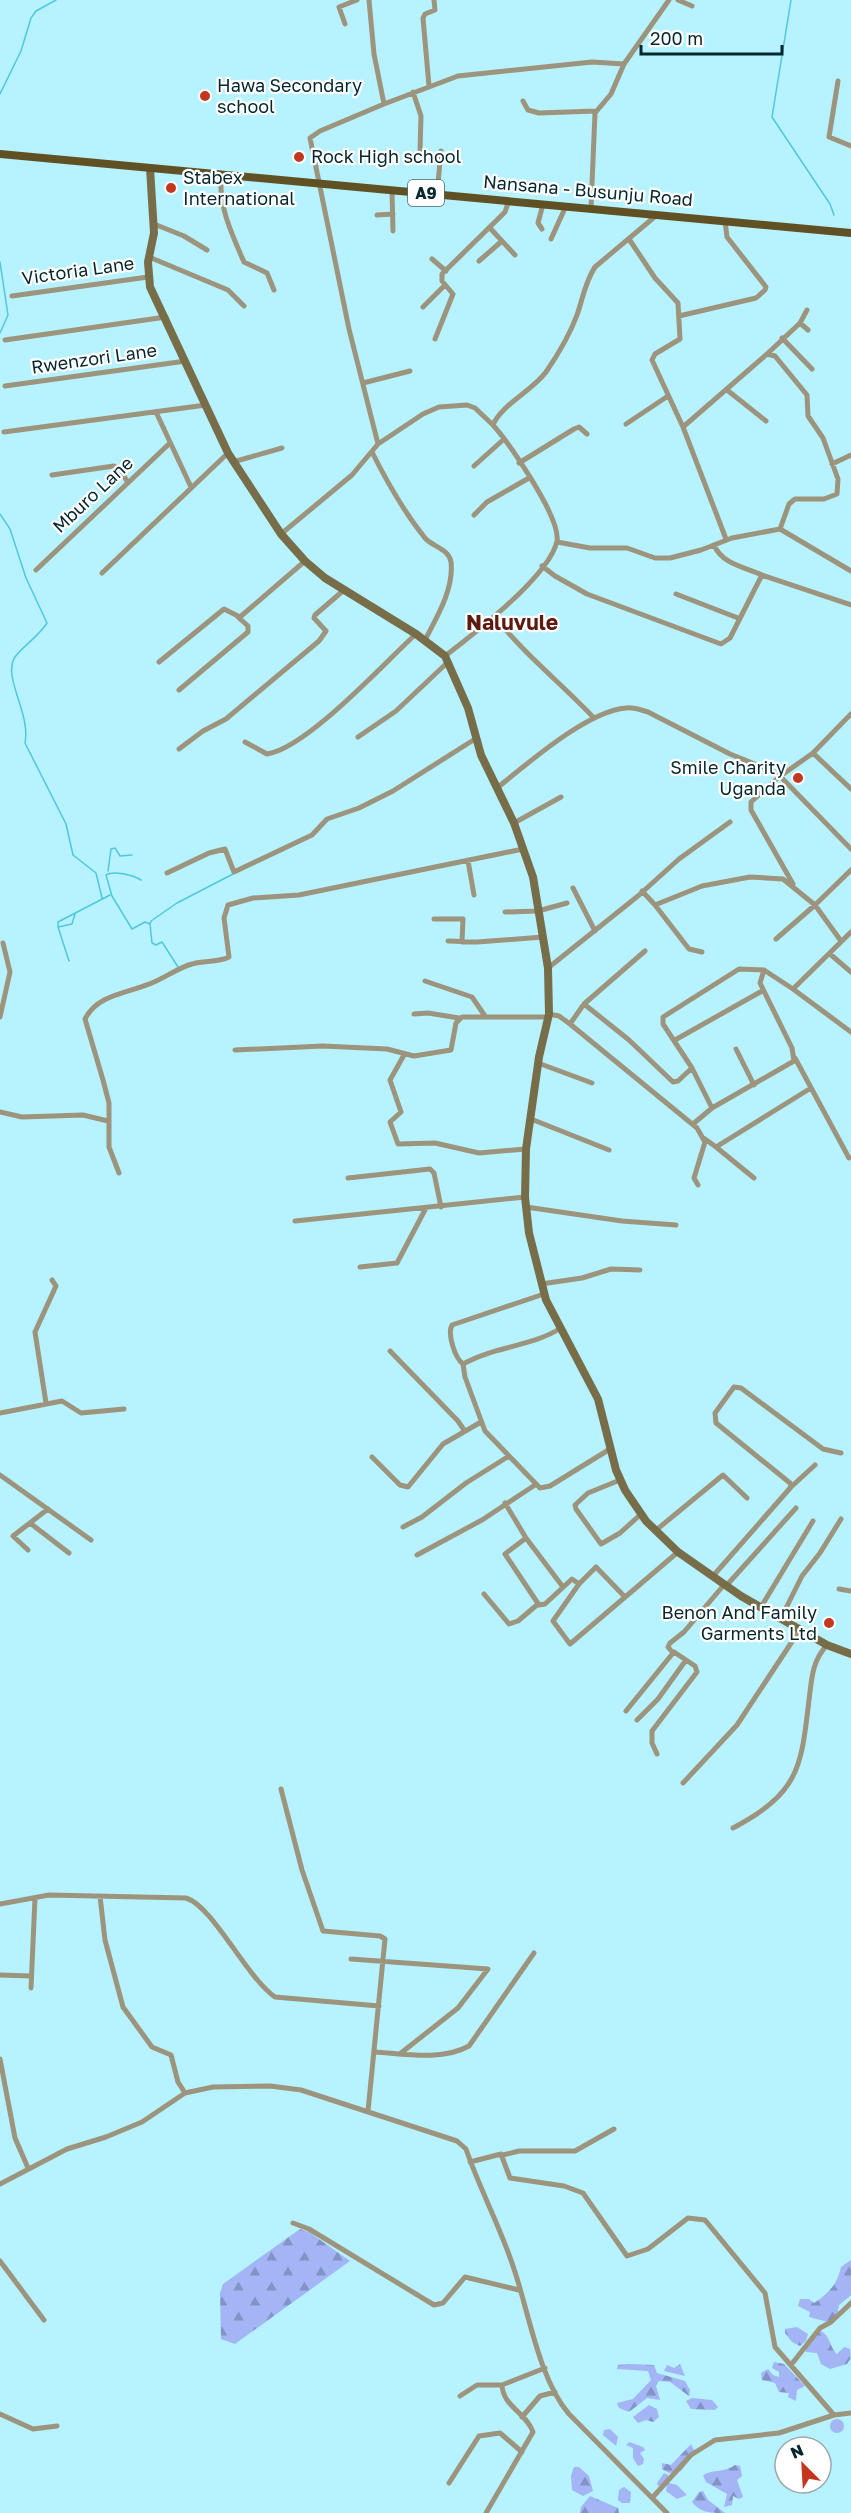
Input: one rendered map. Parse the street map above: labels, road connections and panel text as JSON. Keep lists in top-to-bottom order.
{
  "streets": {
    "main road": ["Nansana - Busunju Road", "A9"],
    "street": ["Victoria Lane", "Rwenzori Lane", "Mburo Lane"]
  },
  "districts": ["Naluvule"],
  "places": [
    "Hawa Secondary school",
    "Rock High school",
    "Stabex International",
    "Smile Charity Uganda",
    "Benon And Family Garments Ltd"
  ],
  "scale_bar": "200 m",
  "north": "top left"
}
